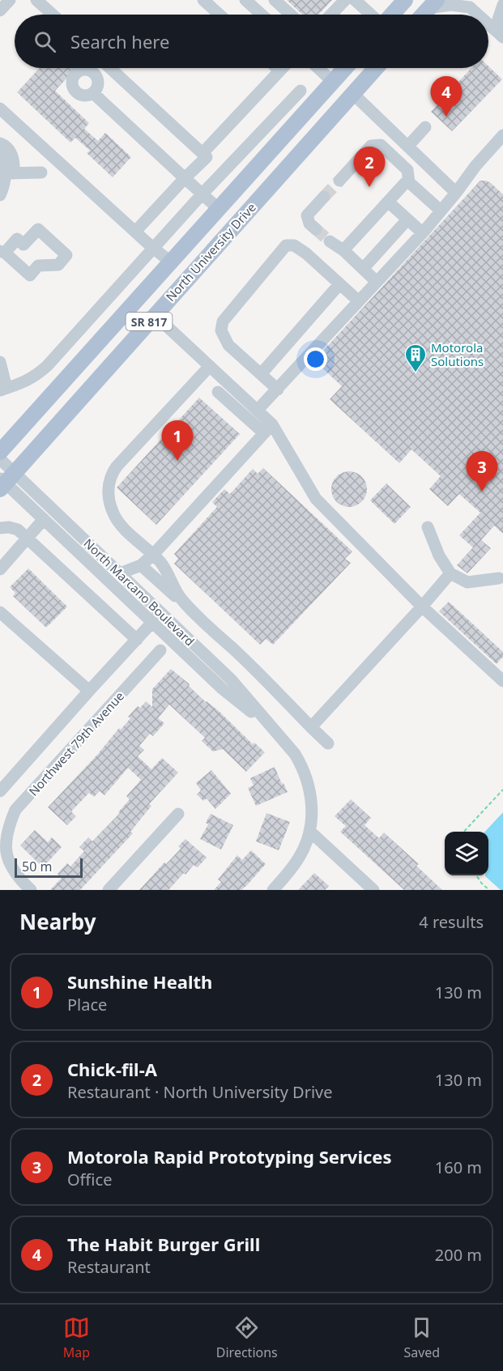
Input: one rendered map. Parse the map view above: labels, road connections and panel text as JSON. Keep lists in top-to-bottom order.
{
  "streets": {
    "main road": ["North University Drive", "SR 817"],
    "street": ["North Marcano Boulevard", "Northwest 79th Avenue"]
  },
  "crossings": [
    ["North University Drive", "North Marcano Boulevard"]
  ],
  "places": {
    "building": ["Motorola Solutions"]
  },
  "scale_bar": "50 m",
  "page": {
    "search": "Search here",
    "pins": [
      "4",
      "2",
      "1",
      "3"
    ],
    "scale": "50 m",
    "heading": ["Nearby", "4 results"],
    "list": [
      {
        "mark": "1",
        "name": "Sunshine Health",
        "note": "Place",
        "value": "130 m"
      },
      {
        "mark": "2",
        "name": "Chick-fil-A",
        "note": "Restaurant · North University Drive",
        "value": "130 m"
      },
      {
        "mark": "3",
        "name": "Motorola Rapid Prototyping Services",
        "note": "Office",
        "value": "160 m"
      },
      {
        "mark": "4",
        "name": "The Habit Burger Grill",
        "note": "Restaurant",
        "value": "200 m"
      }
    ],
    "nav": ["Map", "Directions", "Saved"]
  }
}
